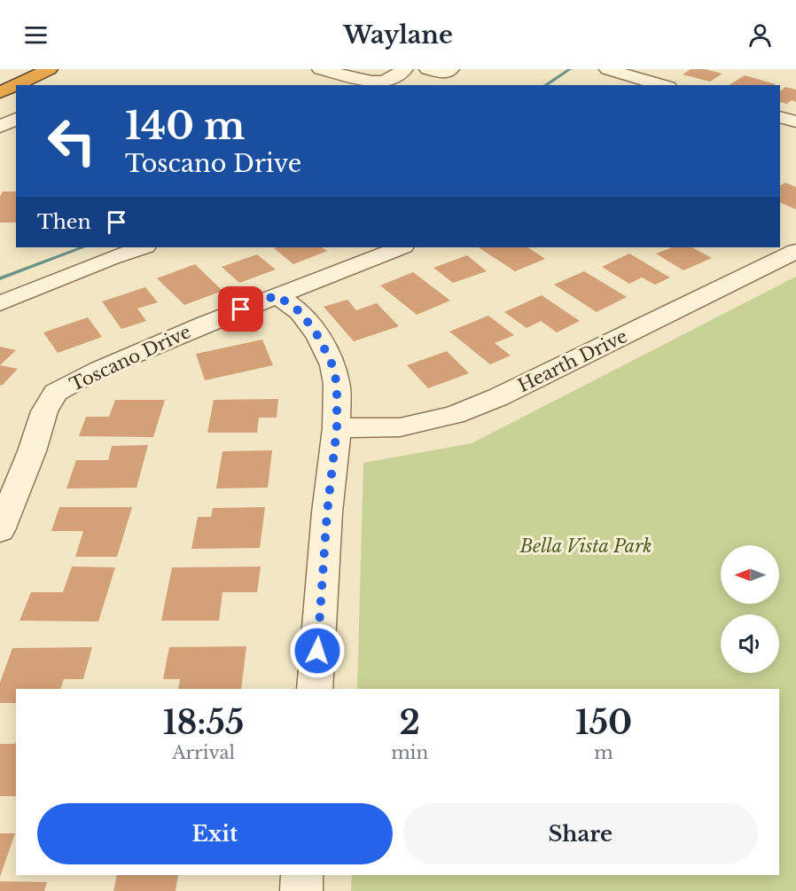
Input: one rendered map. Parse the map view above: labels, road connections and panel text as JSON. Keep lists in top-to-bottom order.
{
  "streets": {
    "street": ["Toscano Drive", "Hearth Drive"]
  },
  "parks": ["Bella Vista Park"],
  "north": "left",
  "page": {
    "header": "Waylane",
    "turn": ["140 m", "Toscano Drive"],
    "then": "Then",
    "eta": [
      "18:55",
      "Arrival",
      "2",
      "min",
      "150",
      "m"
    ],
    "buttons": ["Exit", "Share"]
  }
}
